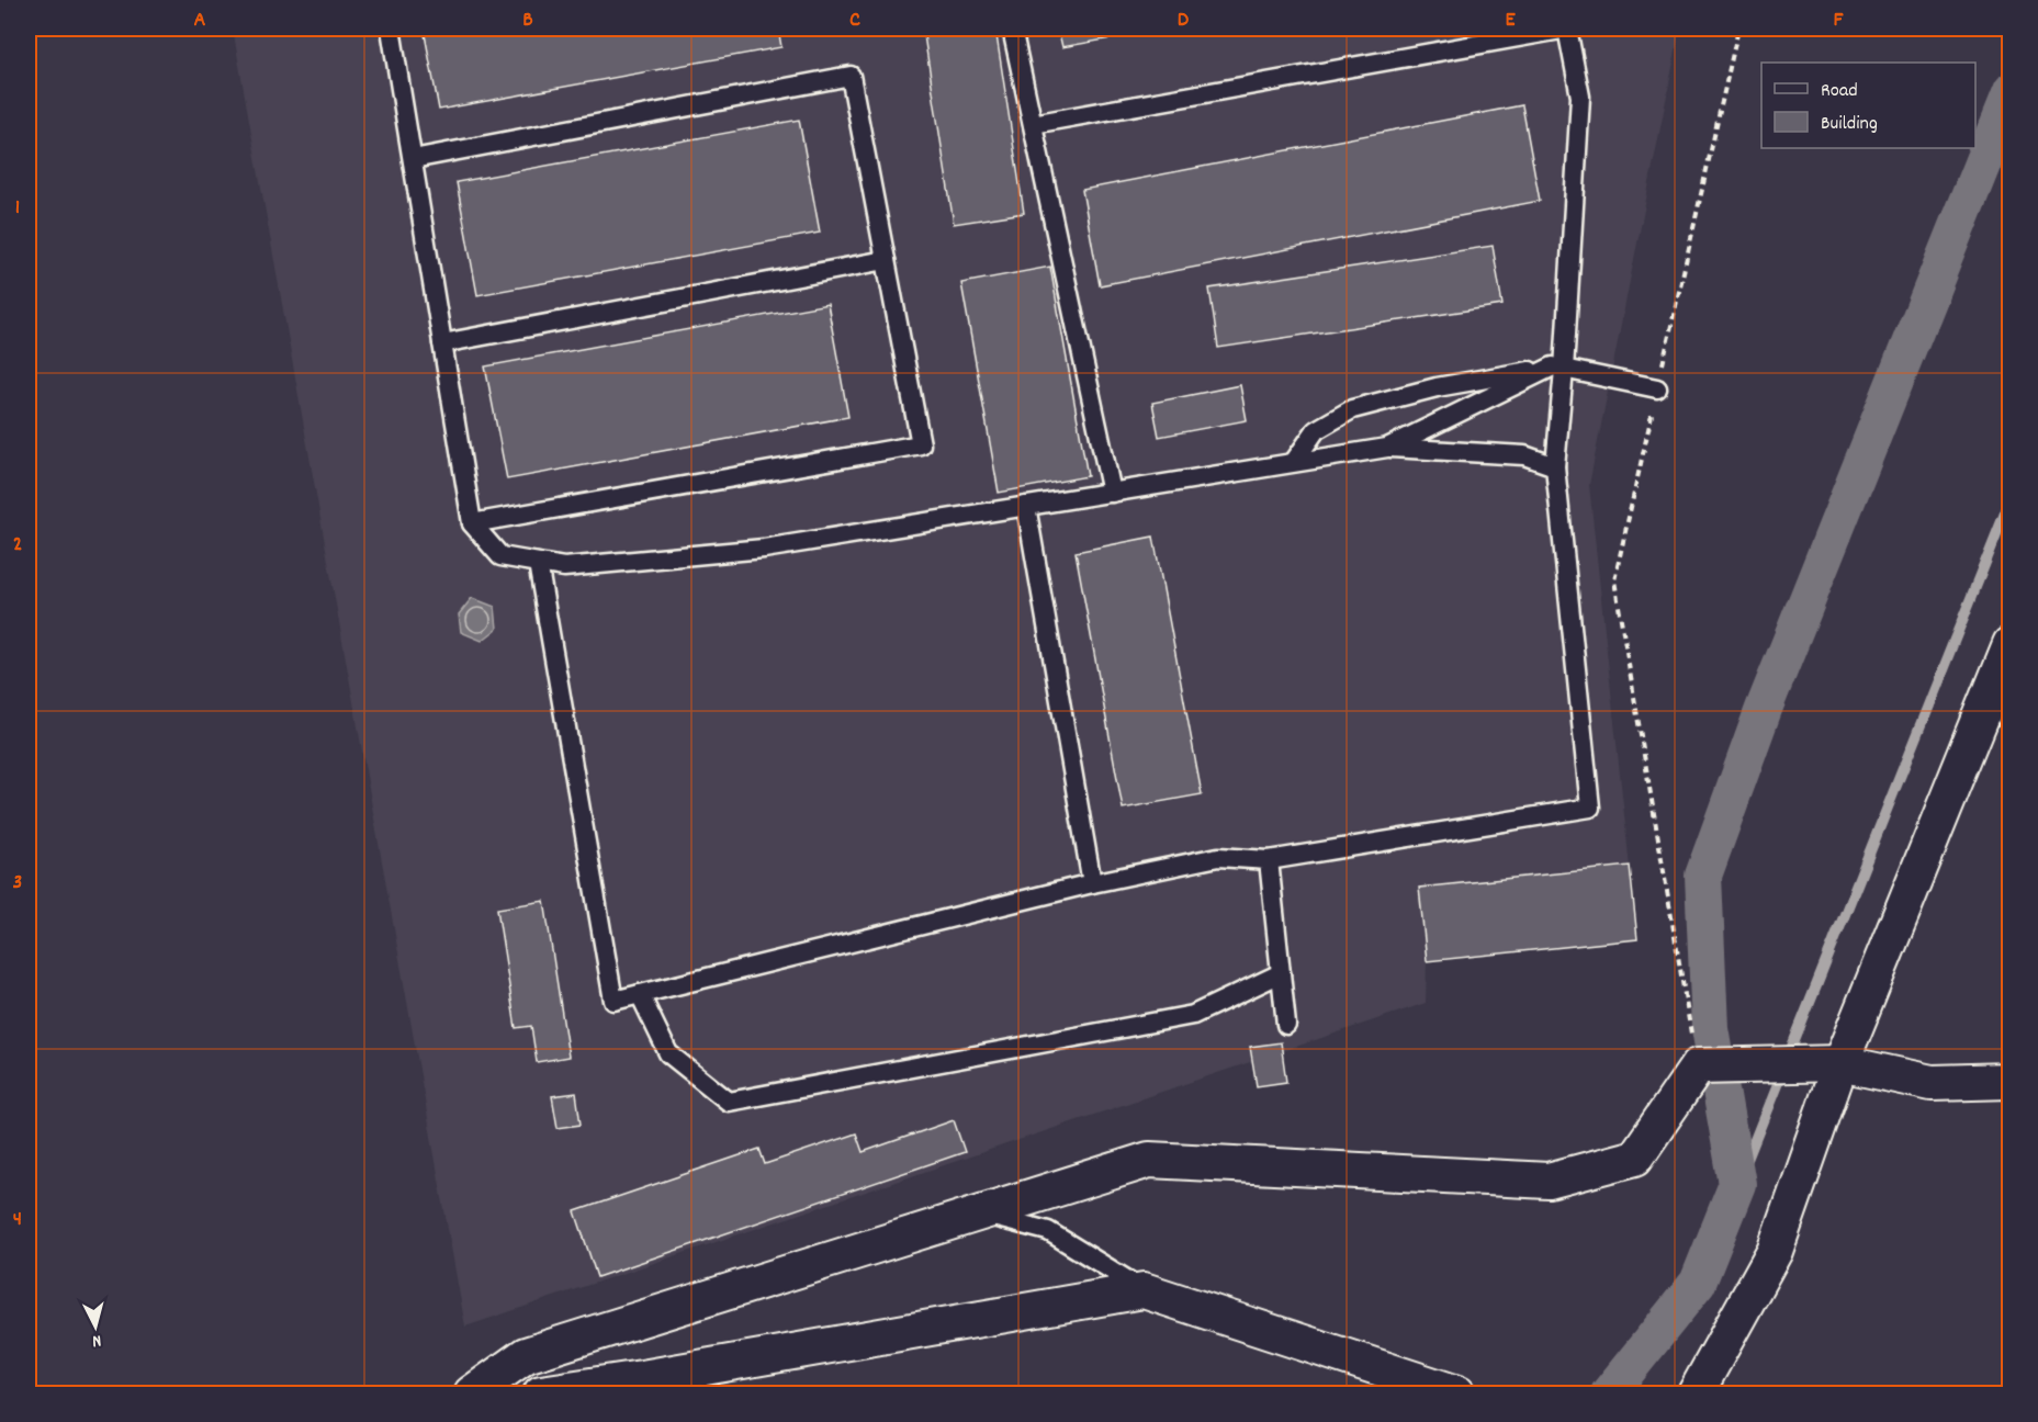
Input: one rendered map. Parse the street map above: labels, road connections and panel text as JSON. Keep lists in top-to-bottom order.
{
  "legend": ["Road", "Building"],
  "north": "bottom",
  "grid": {
    "columns": [
      "A",
      "B",
      "C",
      "D",
      "E",
      "F"
    ],
    "rows": [
      "1",
      "2",
      "3",
      "4"
    ]
  }
}
